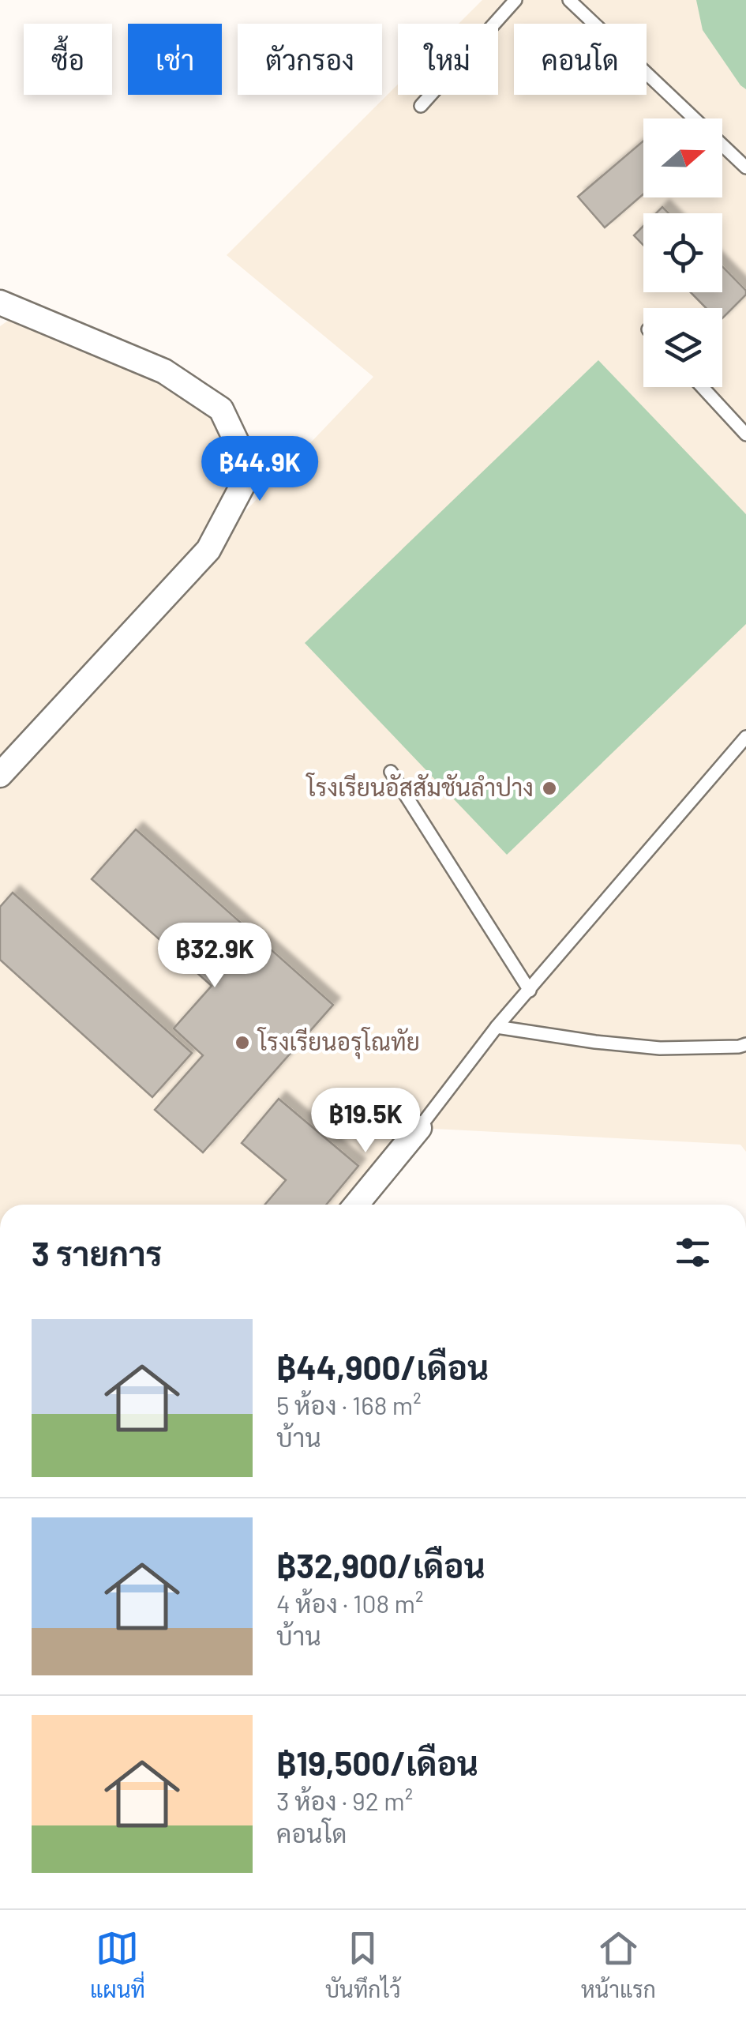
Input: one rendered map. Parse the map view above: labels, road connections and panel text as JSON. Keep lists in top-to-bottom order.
{
  "places": ["โรงเรียนอัสสัมชันลำปาง", "โรงเรียนอรุโณทัย"],
  "north": "right",
  "page": {
    "chip": [
      "ซื้อ",
      "เช่า",
      "ตัวกรอง",
      "ใหม่",
      "คอนโด"
    ],
    "price": ["฿44.9K", "฿32.9K", "฿19.5K"],
    "heading": "3 รายการ",
    "list": [
      {
        "name": "฿44,900/เดือน",
        "note": "5 ห้อง · 168 m² · บ้าน"
      },
      {
        "name": "฿32,900/เดือน",
        "note": "4 ห้อง · 108 m² · บ้าน"
      },
      {
        "name": "฿19,500/เดือน",
        "note": "3 ห้อง · 92 m² · คอนโด"
      }
    ],
    "tabs": ["แผนที่", "บันทึกไว้", "หน้าแรก"]
  }
}
